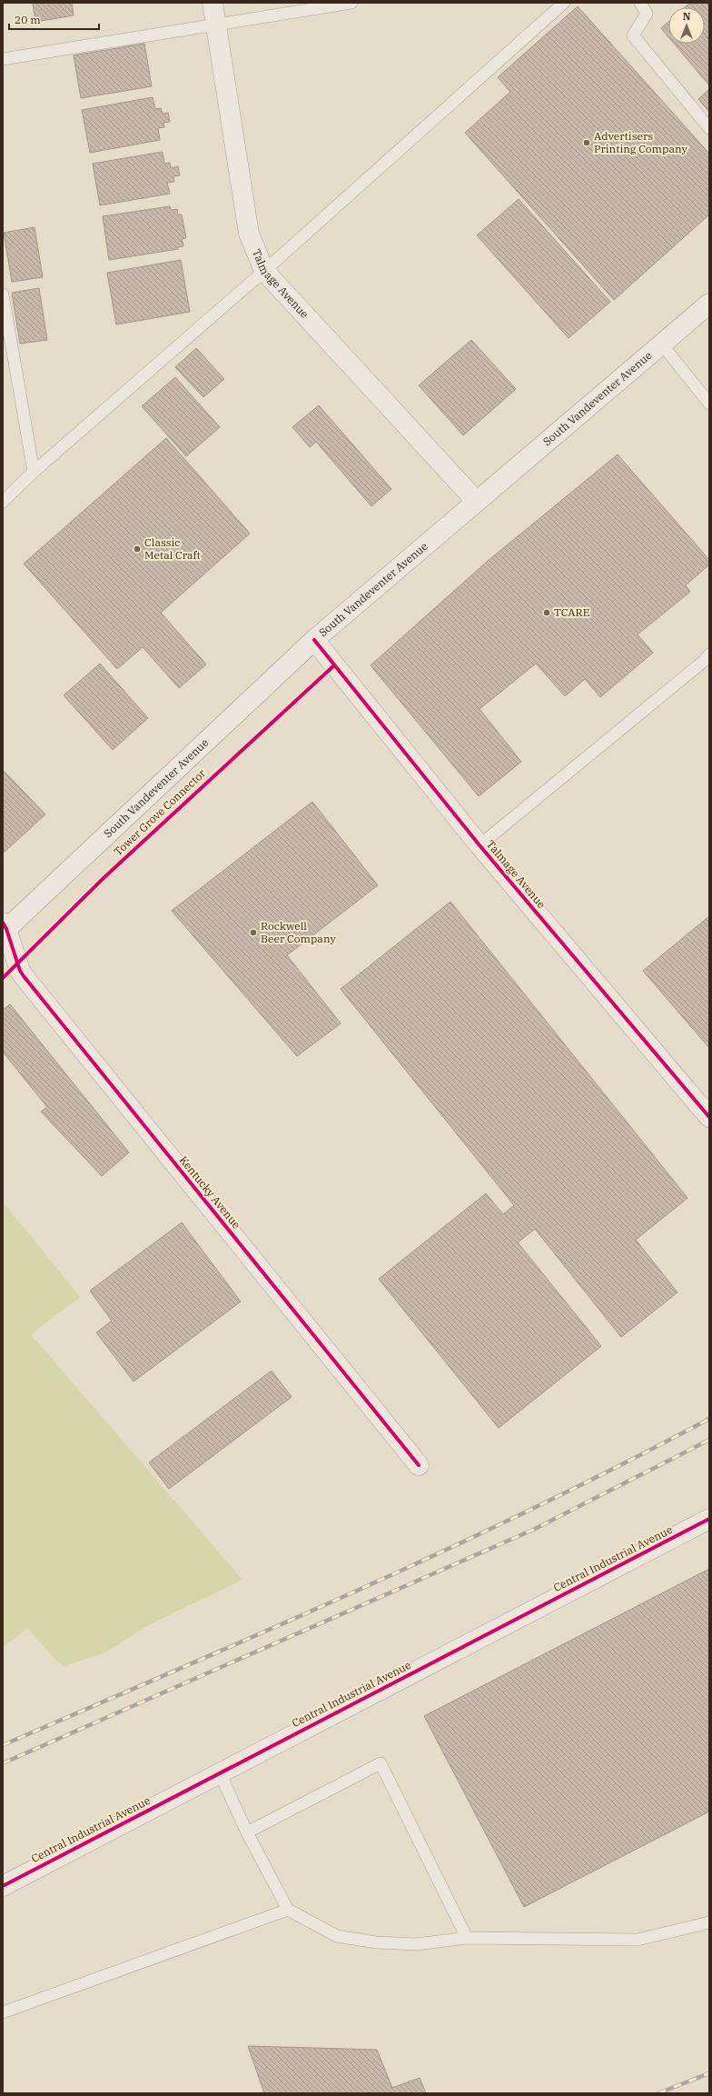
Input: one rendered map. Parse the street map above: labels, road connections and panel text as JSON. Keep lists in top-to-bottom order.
{
  "streets": {
    "street": [
      "Talmage Avenue",
      "South Vandeventer Avenue",
      "Kentucky Avenue",
      "Central Industrial Avenue"
    ],
    "cycle path": ["Tower Grove Connector"]
  },
  "crossings": [
    ["Talmage Avenue", "South Vandeventer Avenue"],
    ["South Vandeventer Avenue", "Kentucky Avenue"]
  ],
  "places": [
    "Advertisers Printing Company",
    "Classic Metal Craft",
    "TCARE",
    "Rockwell Beer Company"
  ],
  "scale_bar": "20 m",
  "north": "top"
}
